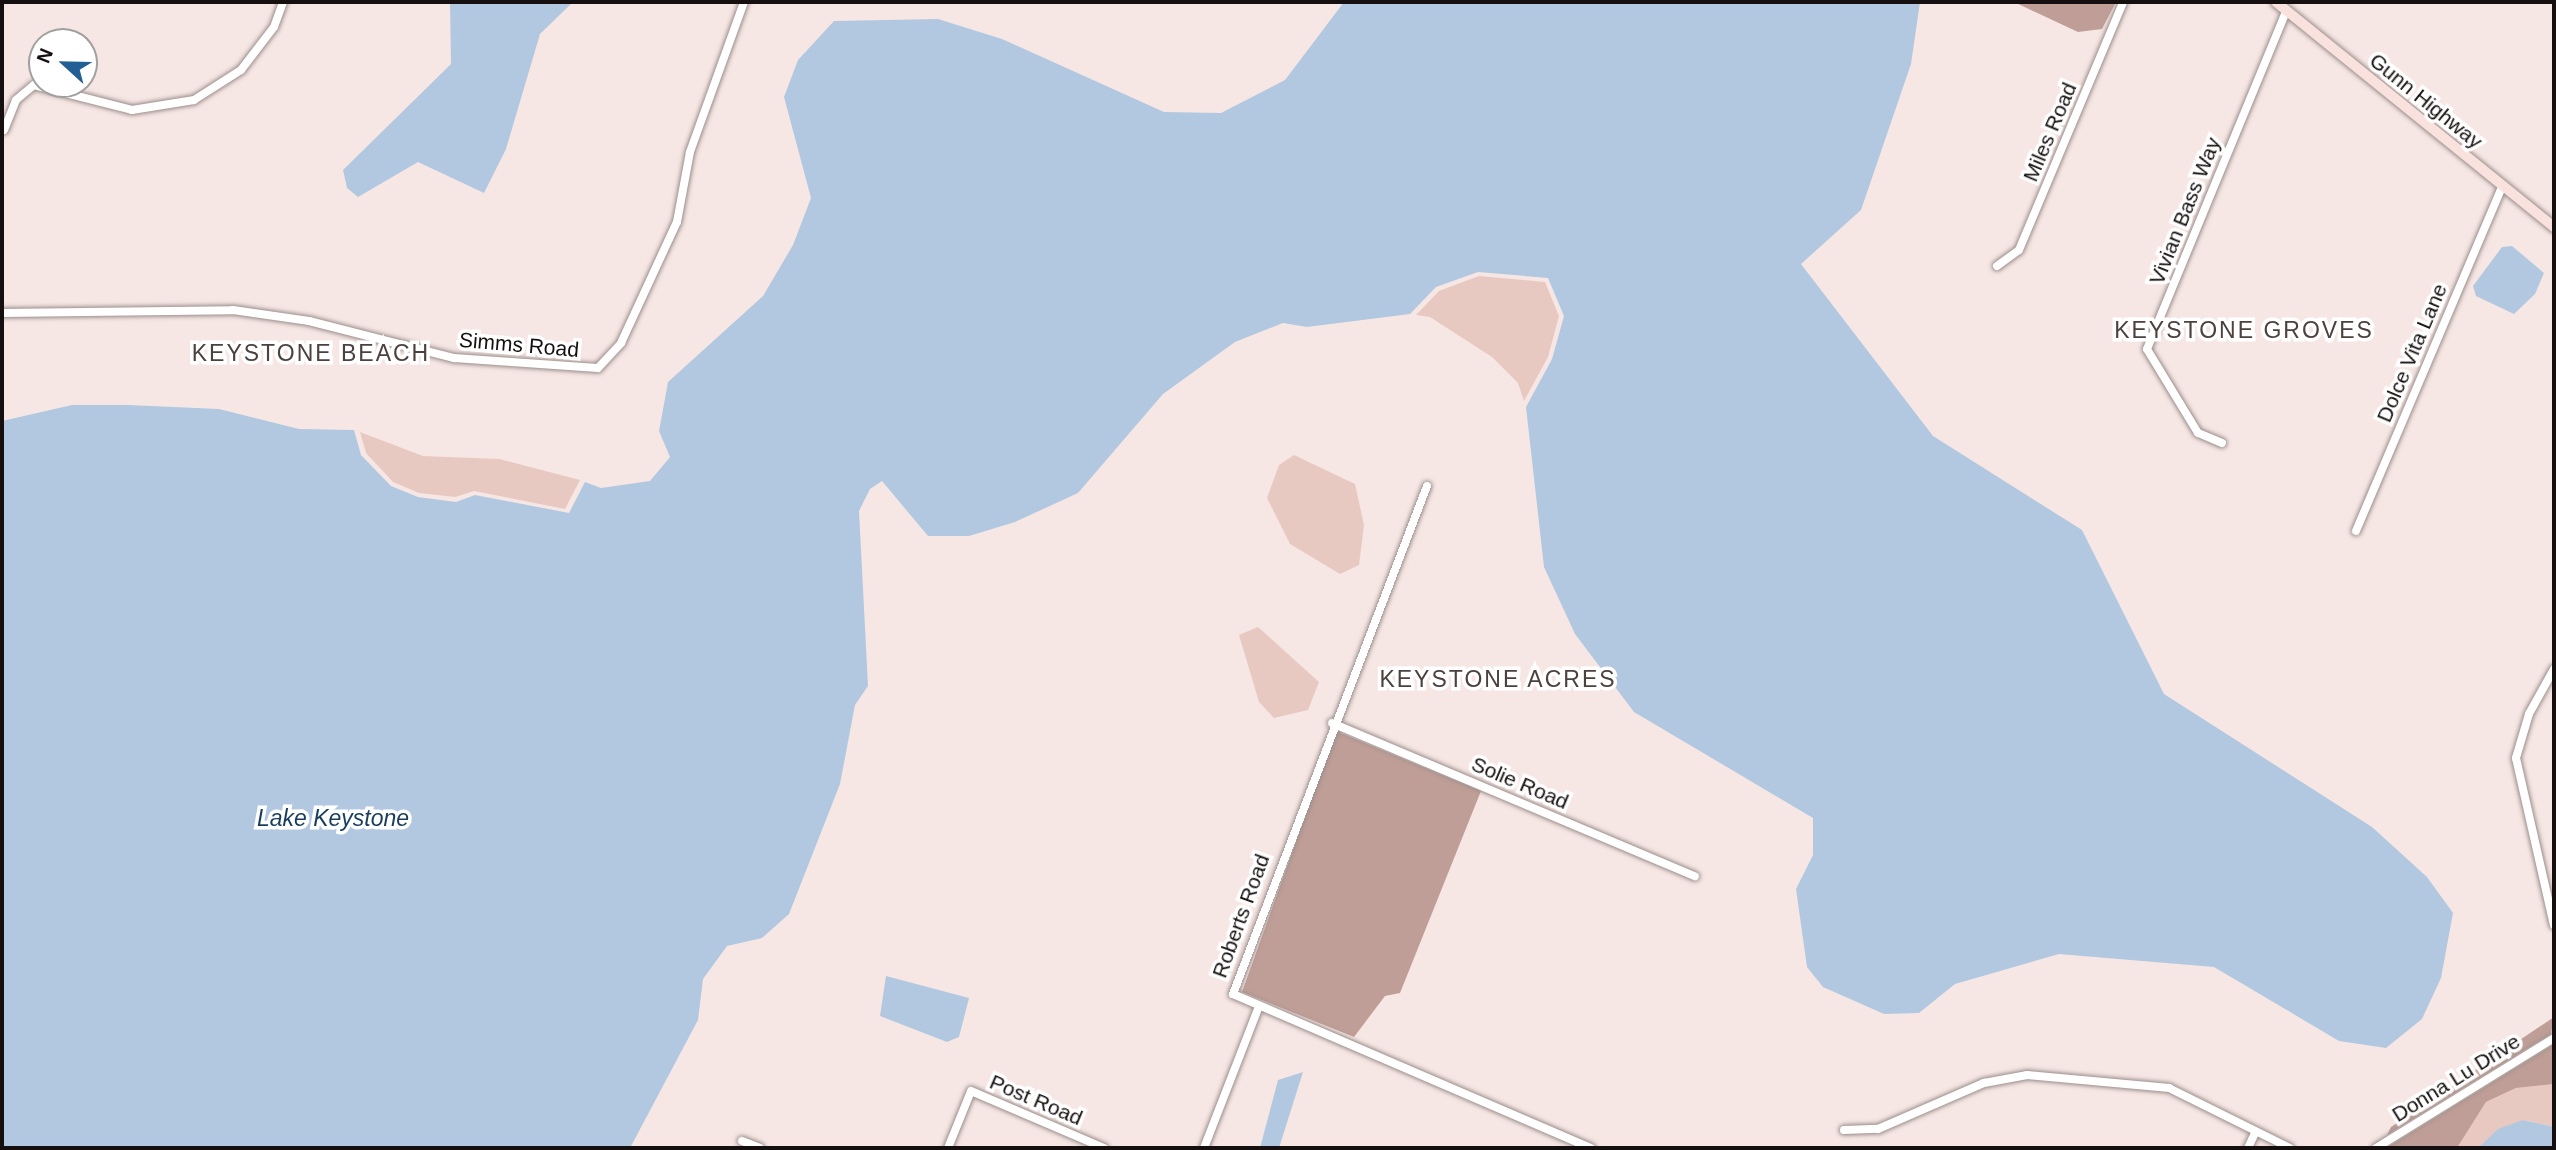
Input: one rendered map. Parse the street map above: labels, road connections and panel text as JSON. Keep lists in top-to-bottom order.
{
  "streets": {
    "main road": ["Gunn Highway"],
    "street": [
      "Miles Road",
      "Vivian Bass Way",
      "Simms Road",
      "Dolce Vita Lane",
      "Solie Road",
      "Roberts Road",
      "Donna Lu Drive",
      "Post Road"
    ]
  },
  "crossings": [
    ["Gunn Highway", "Vivian Bass Way"],
    ["Gunn Highway", "Dolce Vita Lane"],
    ["Solie Road", "Roberts Road"]
  ],
  "districts": ["KEYSTONE GROVES", "KEYSTONE BEACH", "KEYSTONE ACRES"],
  "water": ["Lake Keystone"],
  "north": "left"
}
